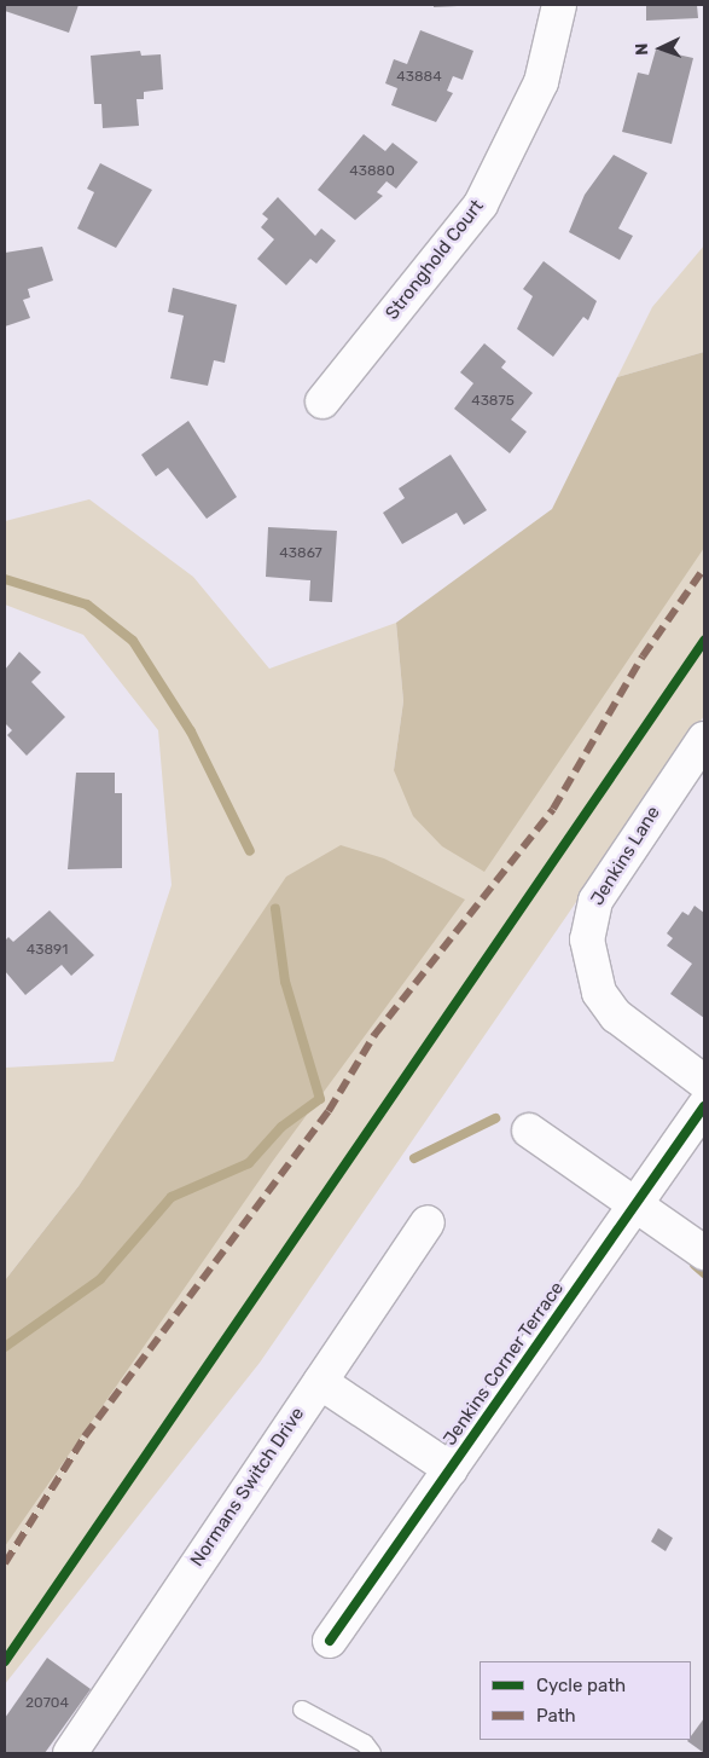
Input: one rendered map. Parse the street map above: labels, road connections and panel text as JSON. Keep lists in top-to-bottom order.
{
  "streets": {
    "street": [
      "Stronghold Court",
      "Jenkins Lane",
      "Jenkins Corner Terrace",
      "Normans Switch Drive"
    ]
  },
  "house_numbers": [
    "43884",
    "43880",
    "43875",
    "43867",
    "43891",
    "20704"
  ],
  "legend": ["Cycle path", "Path"],
  "north": "left"
}
